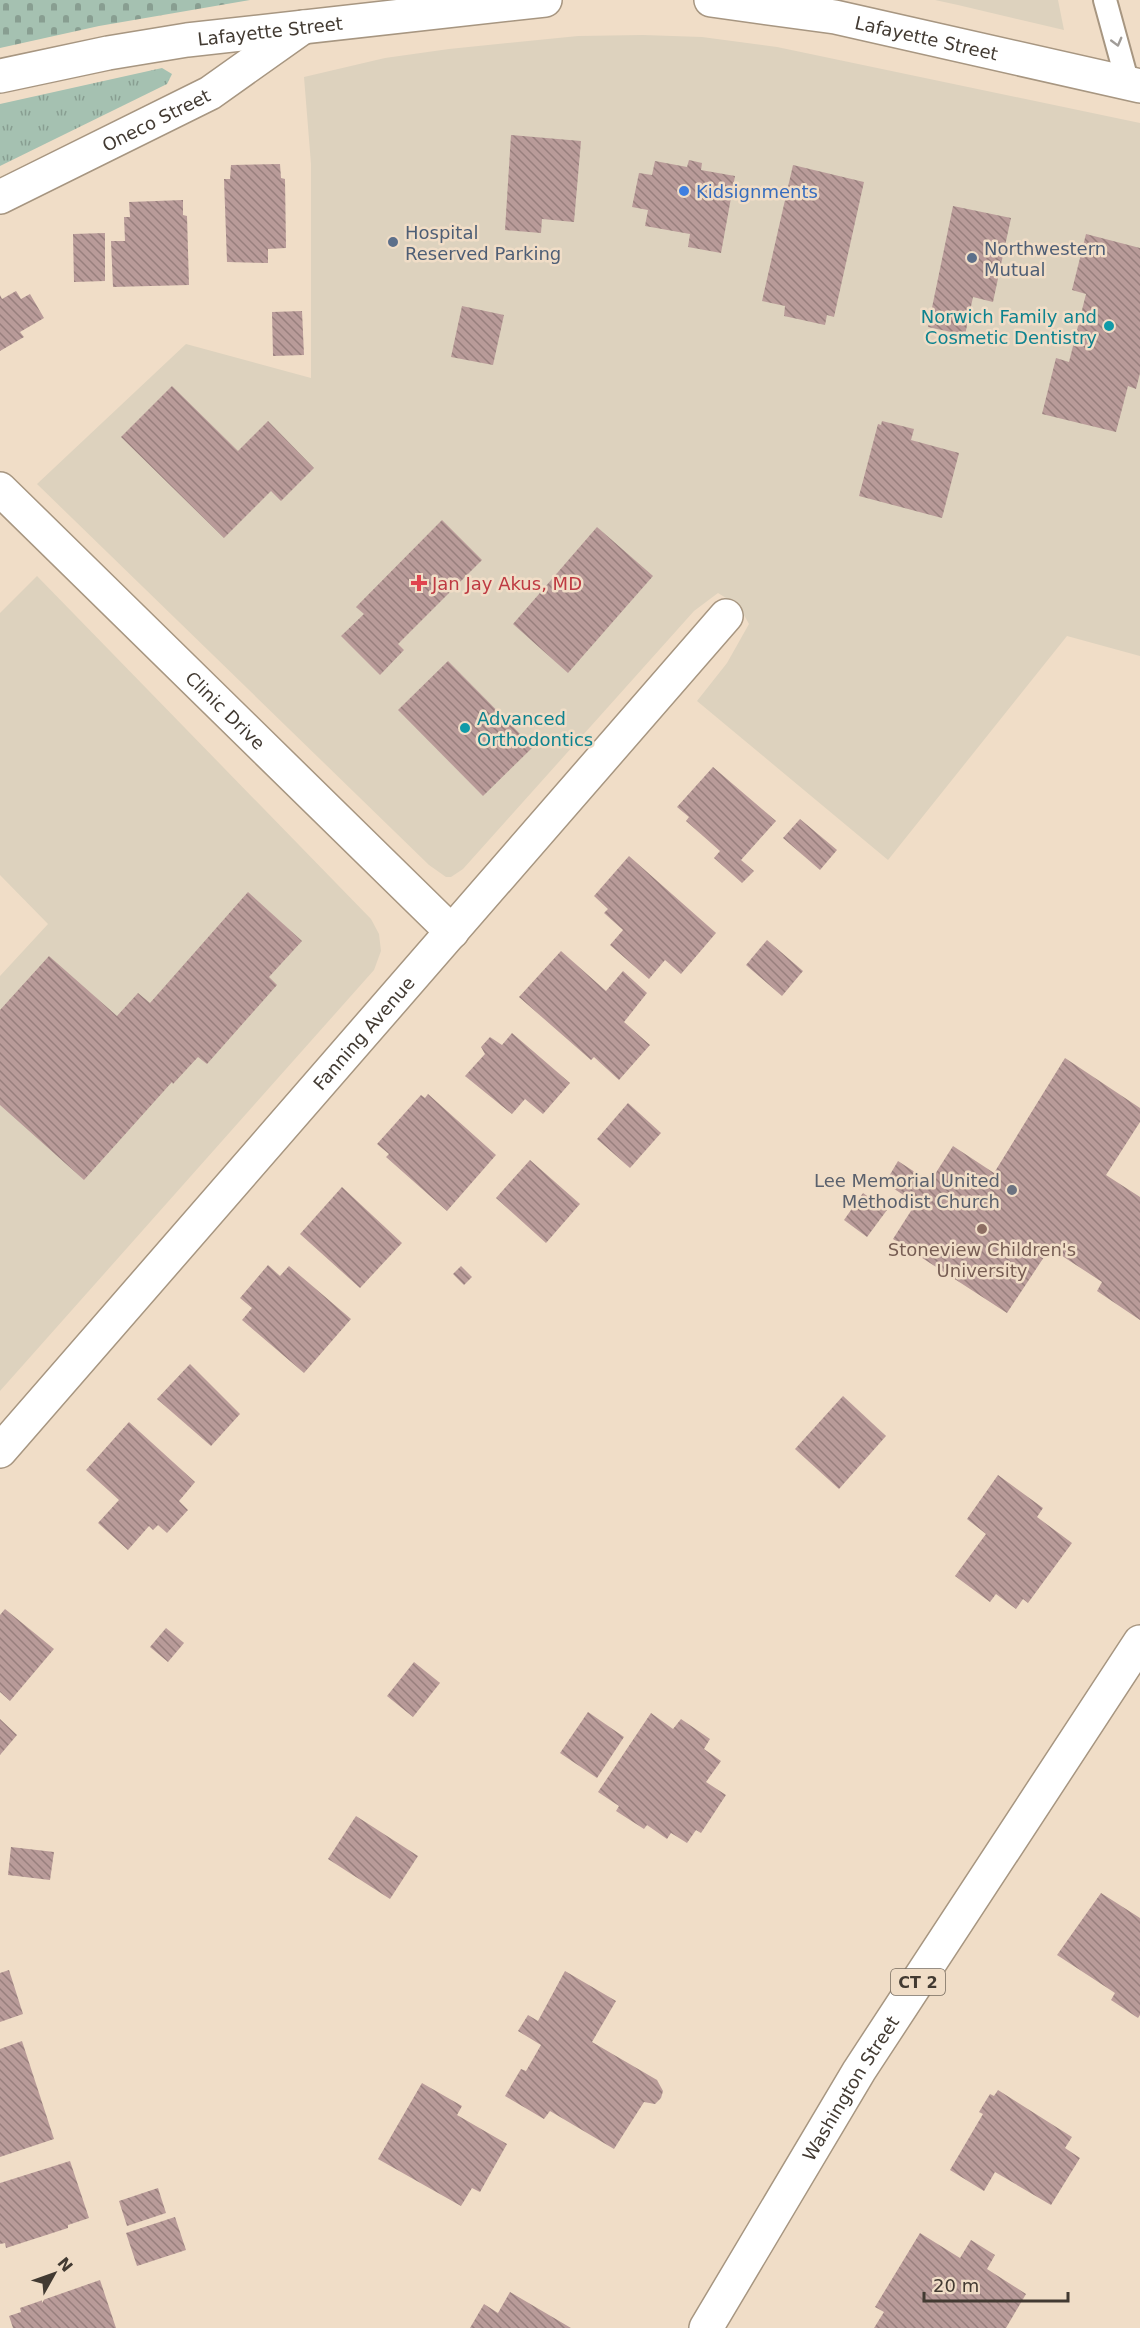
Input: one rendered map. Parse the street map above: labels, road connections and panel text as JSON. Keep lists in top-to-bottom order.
{
  "streets": {
    "main road": [
      "Lafayette Street",
      "Oneco Street",
      "Clinic Drive",
      "Fanning Avenue",
      "CT 2",
      "Washington Street"
    ]
  },
  "crossings": [
    ["Lafayette Street", "Oneco Street"],
    ["Clinic Drive", "Fanning Avenue"]
  ],
  "places": {
    "other": [
      "Kidsignments",
      "Hospital Reserved Parking",
      "Northwestern Mutual",
      "Norwich Family and Cosmetic Dentistry",
      "Advanced Orthodontics",
      "Lee Memorial United Methodist Church",
      "Stoneview Children's University"
    ],
    "health": ["Jan Jay Akus, MD"]
  },
  "scale_bar": "20 m",
  "north": "top right"
}
